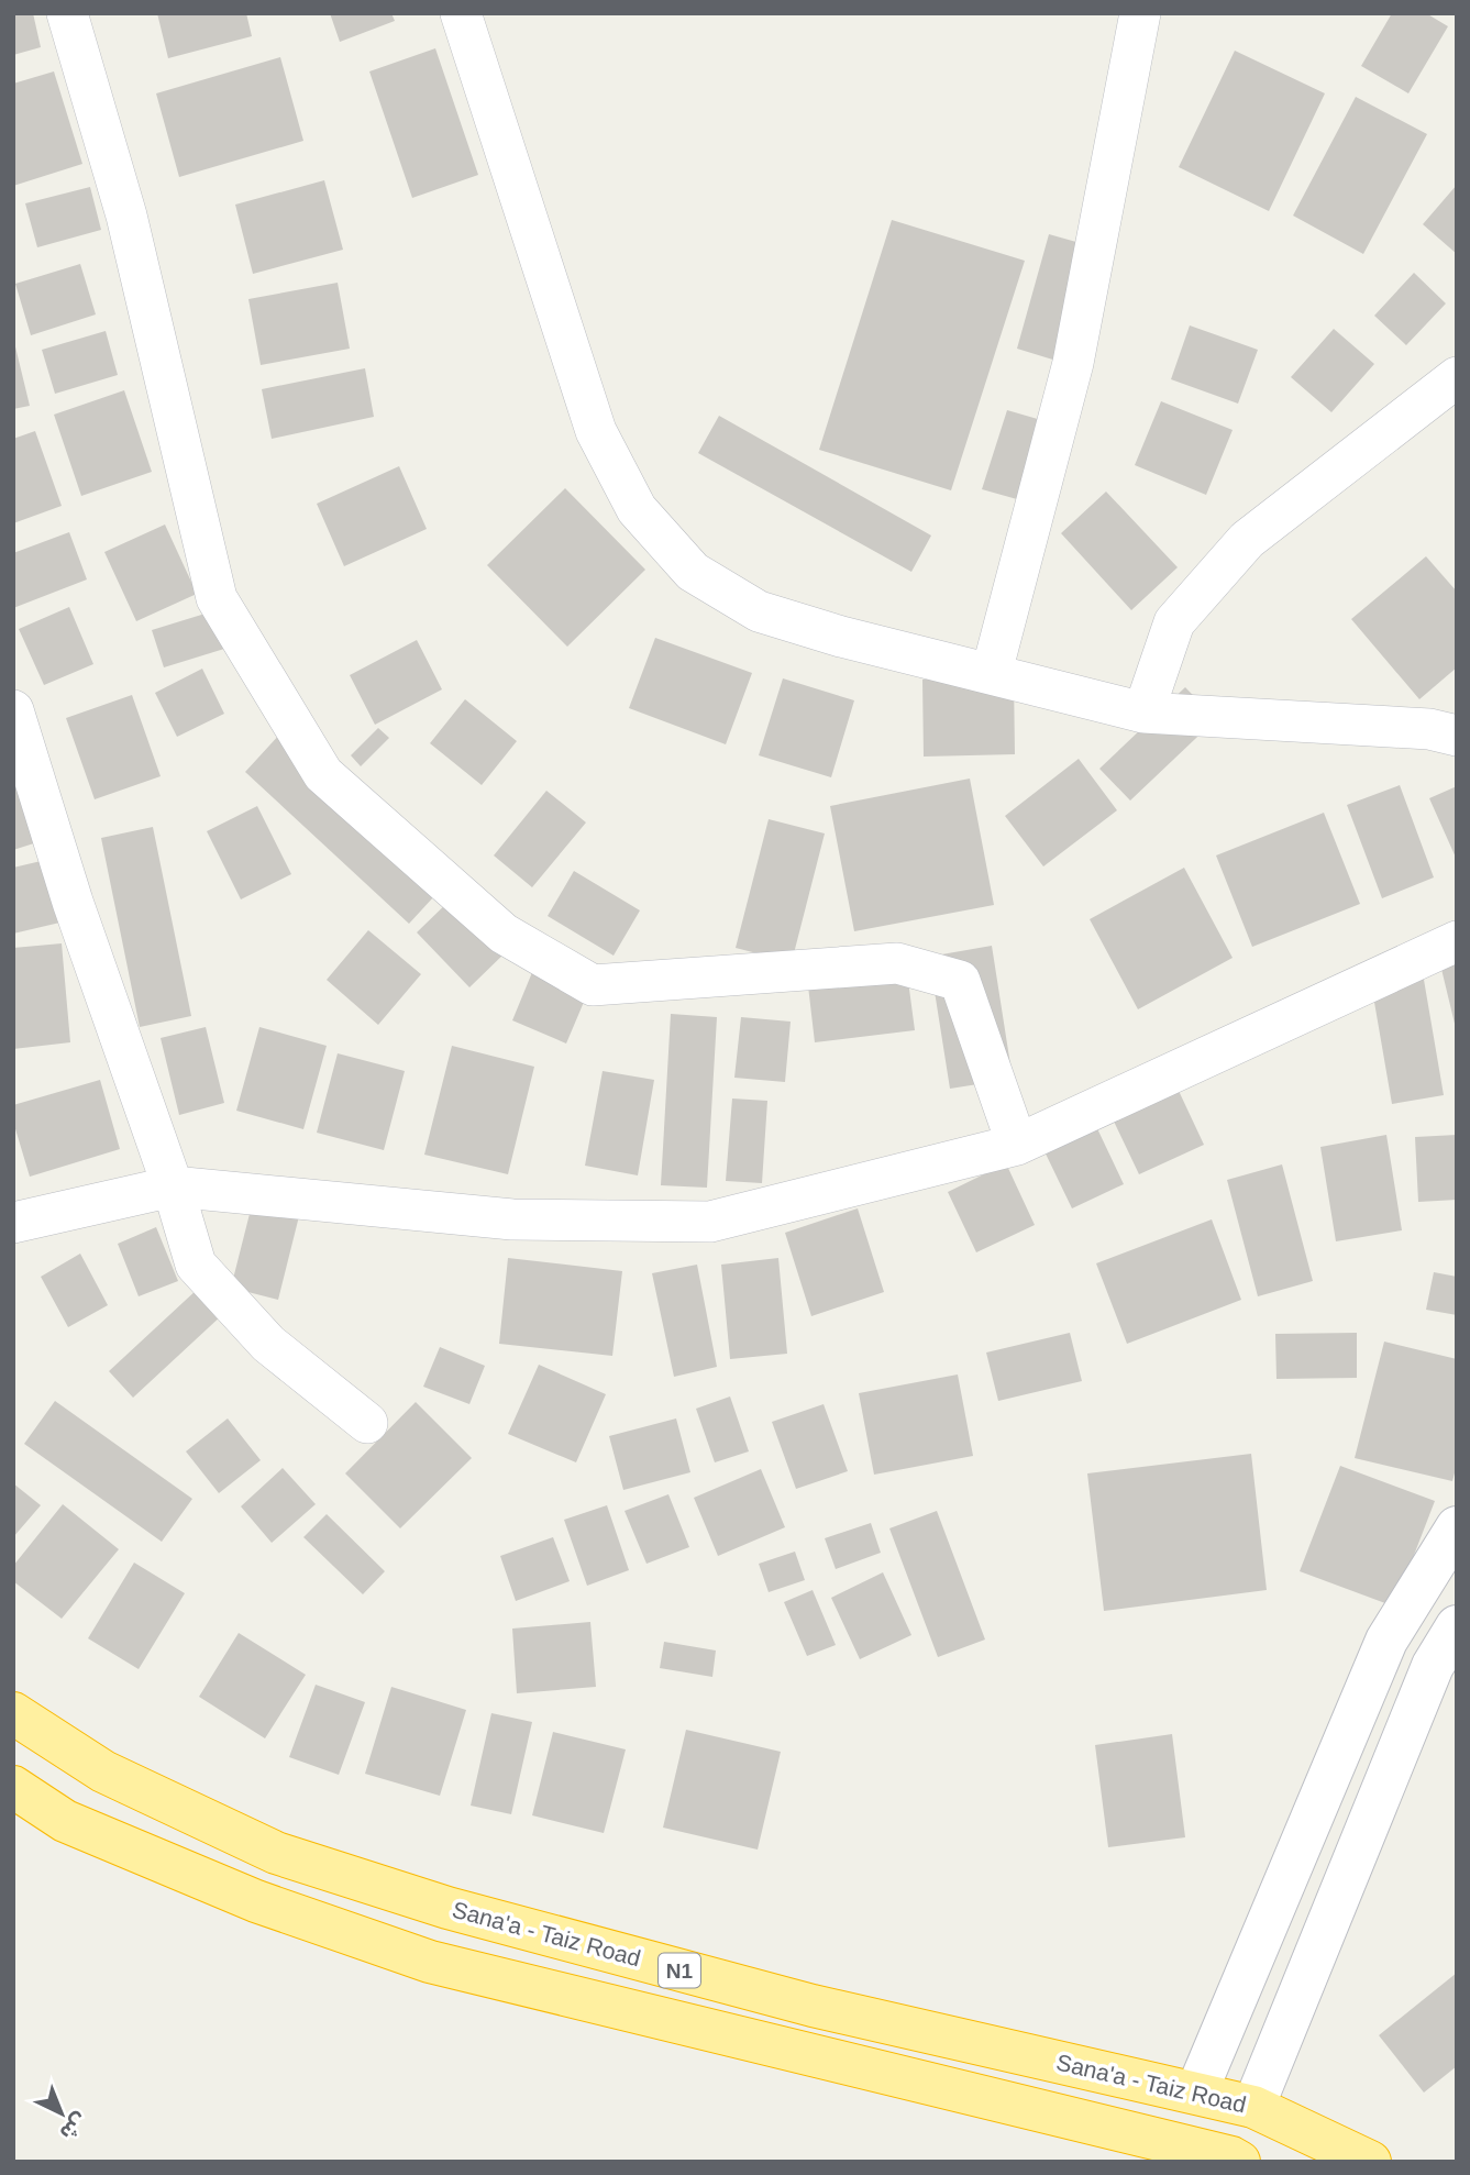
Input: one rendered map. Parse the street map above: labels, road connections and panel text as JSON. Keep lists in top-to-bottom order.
{
  "streets": {
    "highway": ["Sana'a - Taiz Road", "N1"]
  },
  "north": "bottom right"
}
